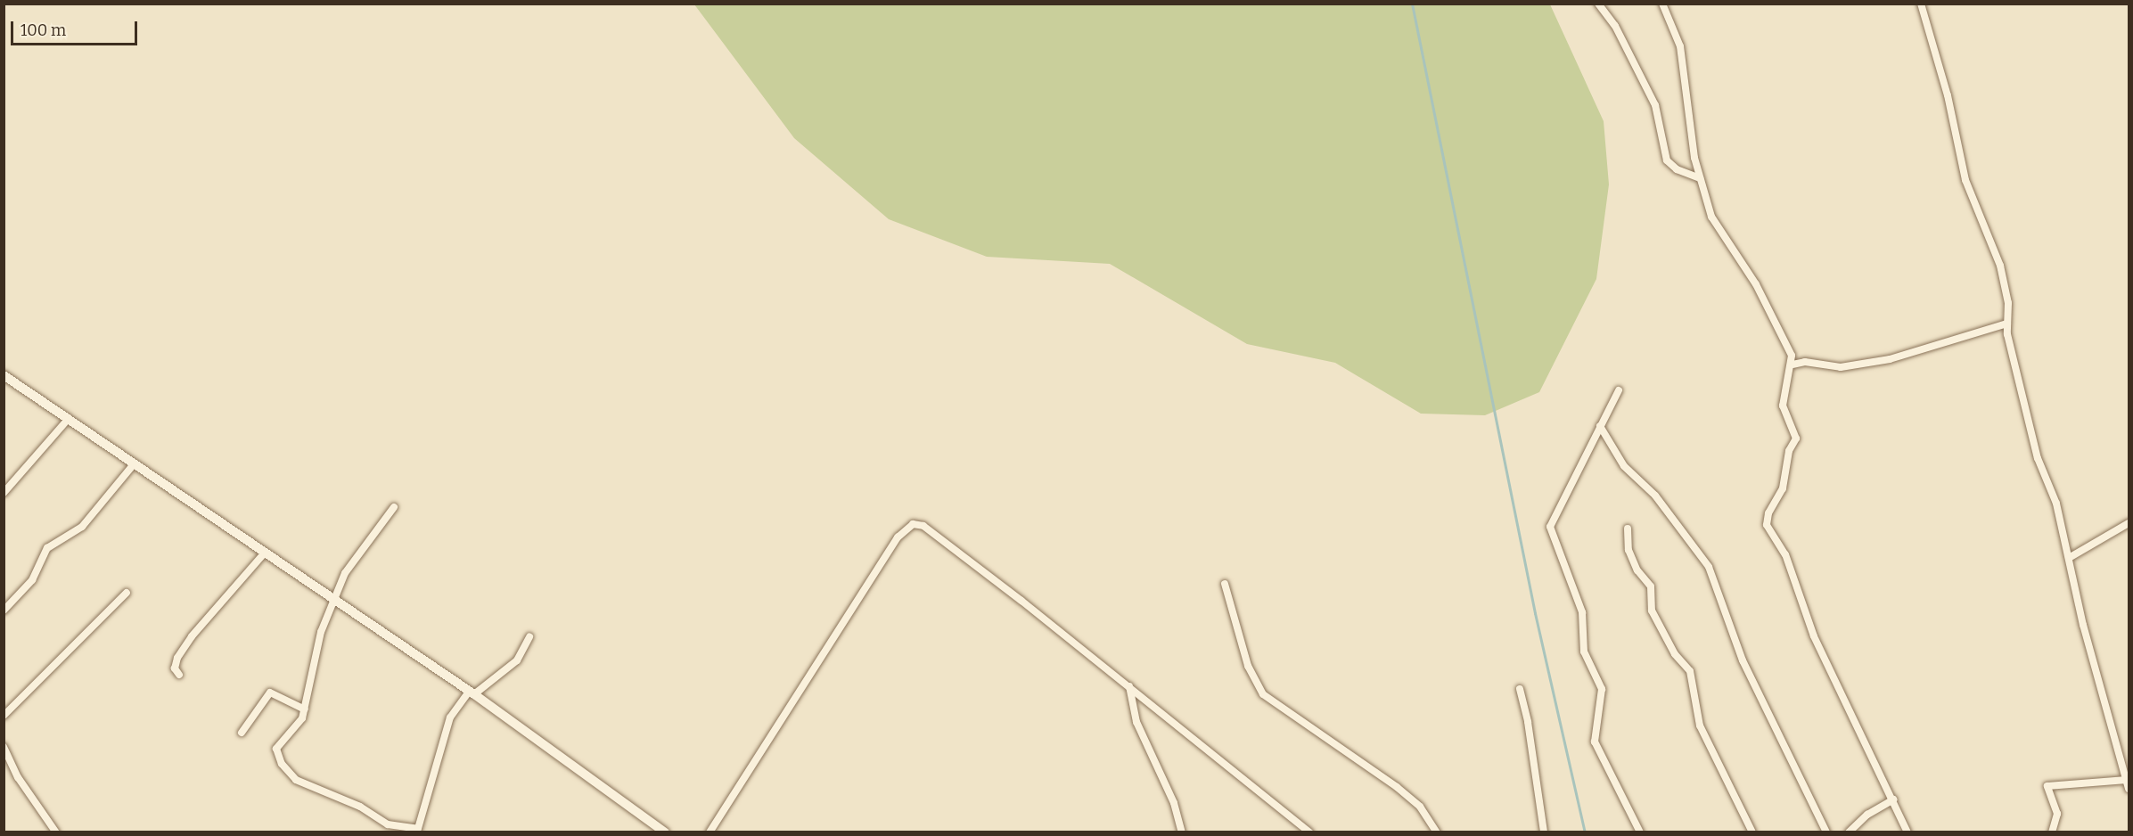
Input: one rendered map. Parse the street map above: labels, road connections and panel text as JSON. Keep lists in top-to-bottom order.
{
  "scale_bar": "100 m"
}
